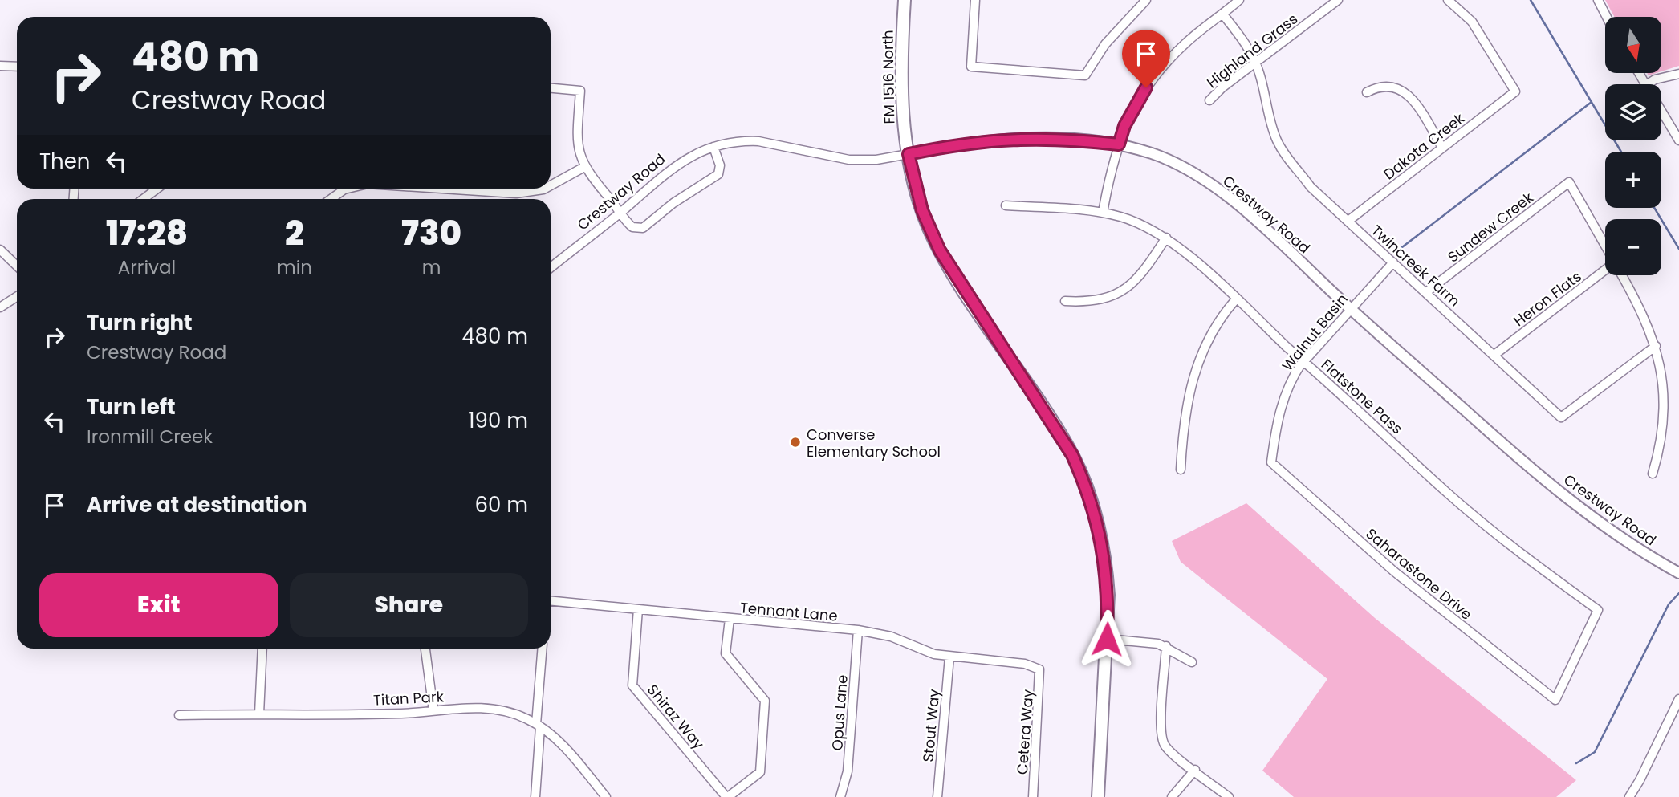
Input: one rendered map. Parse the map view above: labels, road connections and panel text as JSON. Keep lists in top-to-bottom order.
{
  "streets": {
    "main road": ["FM 1516 North"],
    "street": [
      "Highland Grass",
      "Dakota Creek",
      "Crestway Road",
      "Sundew Creek",
      "Twincreek Farm",
      "Heron Flats",
      "Walnut Basin",
      "Flatstone Pass",
      "Saharastone Drive",
      "Tennant Lane",
      "Titan Park",
      "Opus Lane",
      "Shiraz Way",
      "Stout Way",
      "Cetera Way"
    ]
  },
  "crossings": [
    ["Highland Grass", "Twincreek Farm"],
    ["FM 1516 North", "Crestway Road"],
    ["Dakota Creek", "Twincreek Farm"],
    ["Crestway Road", "Walnut Basin"],
    ["Sundew Creek", "Twincreek Farm"],
    ["Twincreek Farm", "Heron Flats"],
    ["Twincreek Farm", "Walnut Basin"],
    ["Walnut Basin", "Flatstone Pass"],
    ["Walnut Basin", "Saharastone Drive"],
    ["Flatstone Pass", "Saharastone Drive"],
    ["Tennant Lane", "Opus Lane"],
    ["Tennant Lane", "Shiraz Way"],
    ["Tennant Lane", "Stout Way"],
    ["Tennant Lane", "Cetera Way"]
  ],
  "places": ["Converse Elementary School"],
  "north": "bottom",
  "page": {
    "map_buttons": ["+", "−"],
    "turn": ["480 m", "Crestway Road"],
    "then": "Then",
    "eta": [
      "17:28",
      "Arrival",
      "2",
      "min",
      "730",
      "m"
    ],
    "list": [
      {
        "name": "Turn right",
        "note": "Crestway Road",
        "value": "480 m"
      },
      {
        "name": "Turn left",
        "note": "Ironmill Creek",
        "value": "190 m"
      },
      {
        "name": "Arrive at destination",
        "value": "60 m"
      }
    ],
    "buttons": ["Exit", "Share"]
  }
}
